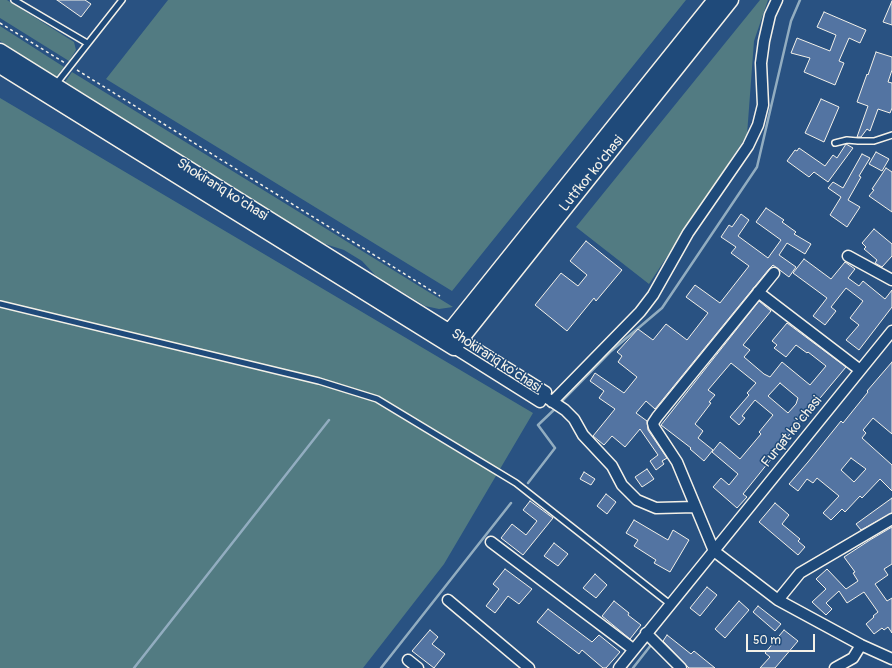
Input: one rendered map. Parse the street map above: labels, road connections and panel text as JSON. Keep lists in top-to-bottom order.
{
  "streets": {
    "main road": ["Lutfkor ko'chasi", "Shokirariq ko'chasi"],
    "street": ["Furqat ko'chasi"]
  },
  "crossings": [
    ["Lutfkor ko'chasi", "Shokirariq ko'chasi"]
  ],
  "scale_bar": "50 m"
}
